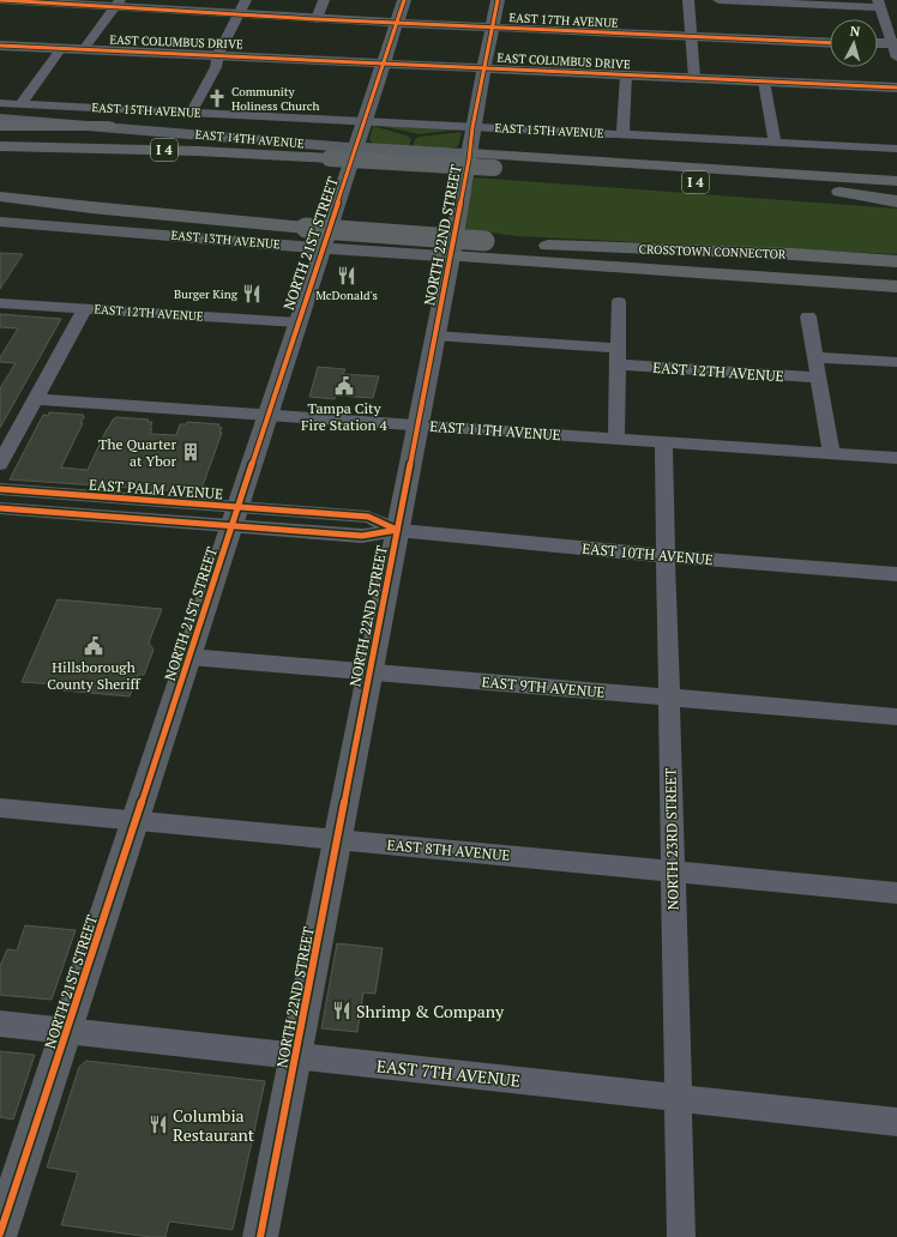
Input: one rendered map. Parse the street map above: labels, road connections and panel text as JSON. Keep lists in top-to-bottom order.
{
  "streets": {
    "highway": ["I 4", "CROSSTOWN CONNECTOR"],
    "main road": [
      "EAST 17TH AVENUE",
      "EAST COLUMBUS DRIVE",
      "EAST 14TH AVENUE",
      "NORTH 22ND STREET",
      "EAST 13TH AVENUE",
      "NORTH 21ST STREET"
    ],
    "street": [
      "EAST 15TH AVENUE",
      "EAST 12TH AVENUE",
      "EAST 11TH AVENUE",
      "EAST PALM AVENUE",
      "EAST 10TH AVENUE",
      "EAST 9TH AVENUE",
      "NORTH 23RD STREET",
      "EAST 8TH AVENUE",
      "EAST 7TH AVENUE"
    ]
  },
  "crossings": [
    ["EAST 17TH AVENUE", "NORTH 22ND STREET"],
    ["EAST 17TH AVENUE", "NORTH 21ST STREET"],
    ["EAST COLUMBUS DRIVE", "NORTH 22ND STREET"],
    ["EAST COLUMBUS DRIVE", "NORTH 21ST STREET"],
    ["EAST 15TH AVENUE", "NORTH 22ND STREET"],
    ["EAST 15TH AVENUE", "NORTH 21ST STREET"],
    ["EAST 14TH AVENUE", "NORTH 22ND STREET"],
    ["EAST 14TH AVENUE", "NORTH 21ST STREET"],
    ["NORTH 22ND STREET", "EAST 13TH AVENUE"],
    ["NORTH 22ND STREET", "EAST 11TH AVENUE"],
    ["NORTH 22ND STREET", "EAST PALM AVENUE"],
    ["NORTH 22ND STREET", "EAST 10TH AVENUE"],
    ["NORTH 22ND STREET", "EAST 9TH AVENUE"],
    ["NORTH 22ND STREET", "EAST 8TH AVENUE"],
    ["NORTH 22ND STREET", "EAST 7TH AVENUE"],
    ["EAST 13TH AVENUE", "NORTH 21ST STREET"],
    ["NORTH 21ST STREET", "EAST 12TH AVENUE"],
    ["NORTH 21ST STREET", "EAST 11TH AVENUE"],
    ["NORTH 21ST STREET", "EAST PALM AVENUE"],
    ["NORTH 21ST STREET", "EAST 9TH AVENUE"],
    ["NORTH 21ST STREET", "EAST 8TH AVENUE"],
    ["NORTH 21ST STREET", "EAST 7TH AVENUE"],
    ["EAST 11TH AVENUE", "NORTH 23RD STREET"],
    ["EAST PALM AVENUE", "EAST 10TH AVENUE"],
    ["EAST 10TH AVENUE", "NORTH 23RD STREET"],
    ["EAST 9TH AVENUE", "NORTH 23RD STREET"],
    ["NORTH 23RD STREET", "EAST 8TH AVENUE"],
    ["NORTH 23RD STREET", "EAST 7TH AVENUE"]
  ],
  "places": {
    "church": ["Community Holiness Church"],
    "restaurant": [
      "McDonald's",
      "Burger King",
      "Shrimp & Company",
      "Columbia Restaurant"
    ],
    "public building": ["Tampa City Fire Station 4", "Hillsborough County Sheriff"],
    "building": ["The Quarter at Ybor"]
  },
  "north": "top"
}
